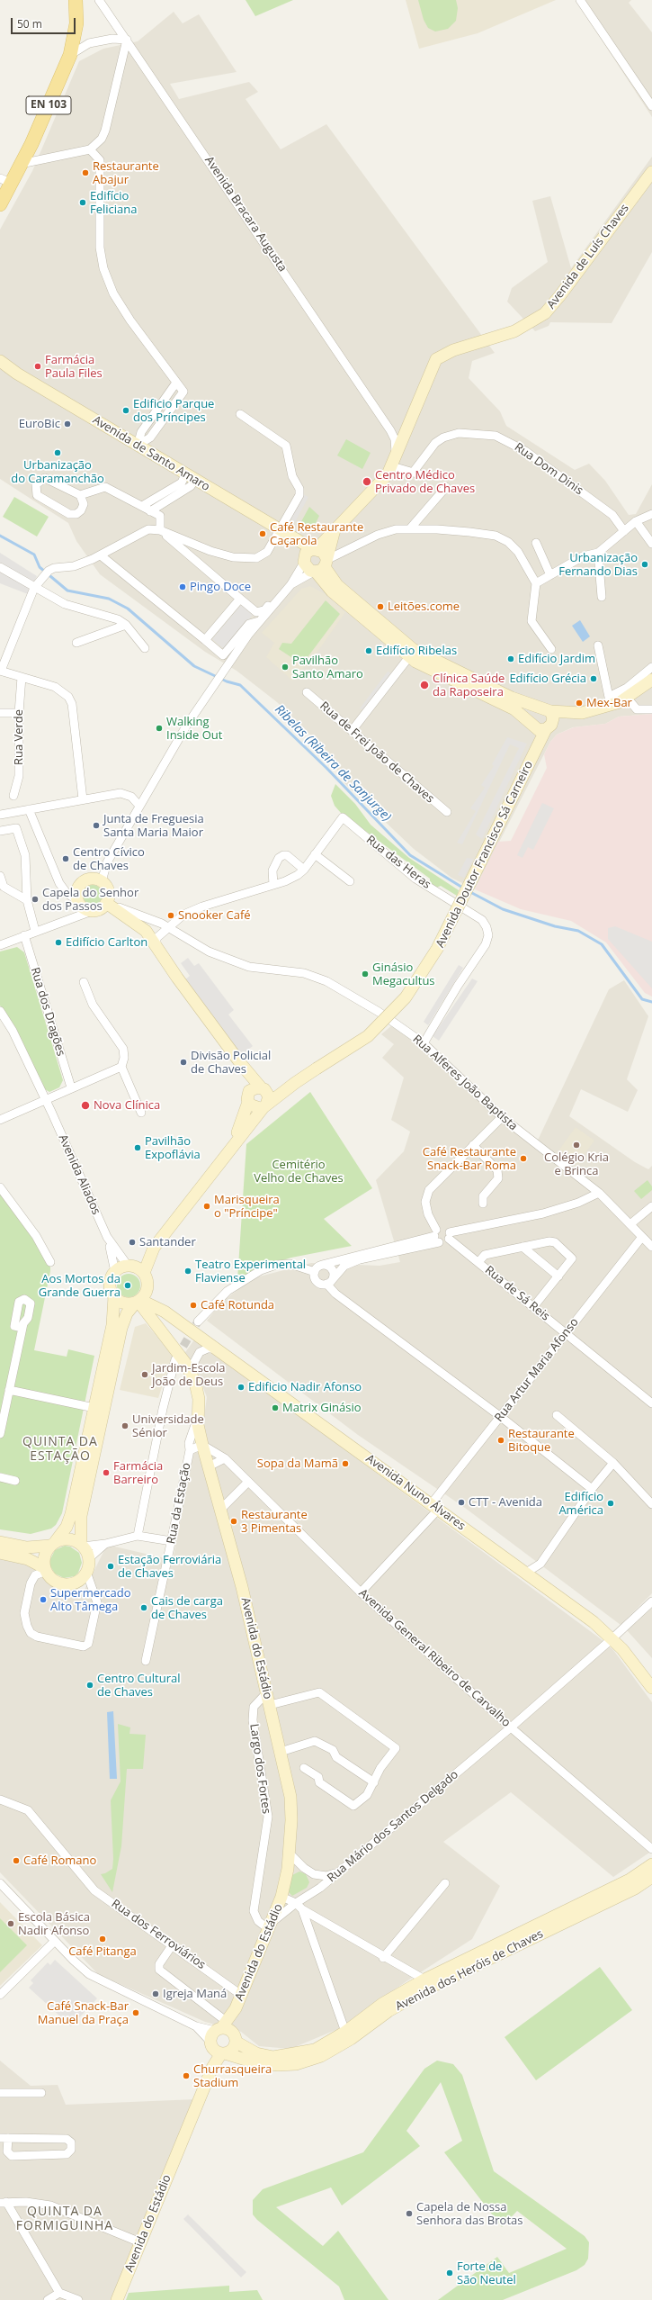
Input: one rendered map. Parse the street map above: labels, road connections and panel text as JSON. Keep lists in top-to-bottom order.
{
  "streets": {
    "main road": [
      "EN 103",
      "Avenida de Luís Chaves",
      "Avenida de Santo Amaro",
      "Avenida Doutor Francisco Sá Carneiro",
      "Avenida Nuno Álvares",
      "Avenida do Estádio",
      "Avenida dos Heróis de Chaves"
    ],
    "street": [
      "Avenida Bracara Augusta",
      "Rua Dom Dinis",
      "Rua Verde",
      "Rua de Frei João de Chaves",
      "Rua das Heras",
      "Rua dos Dragões",
      "Rua Alferes João Baptista",
      "Avenida Aliados",
      "Rua de Sá Reis",
      "Rua Artur Maria Afonso",
      "Rua da Estação",
      "Avenida General Ribeiro de Carvalho",
      "Largo dos Fortes",
      "Rua Mário dos Santos Delgado",
      "Rua dos Ferroviários"
    ]
  },
  "crossings": [
    ["Avenida Bracara Augusta", "Avenida de Luís Chaves"],
    ["Avenida de Luís Chaves", "Avenida de Santo Amaro"],
    ["Rua das Heras", "Rua Alferes João Baptista"],
    ["Rua Alferes João Baptista", "Rua Artur Maria Afonso"],
    ["Rua de Sá Reis", "Rua Artur Maria Afonso"],
    ["Rua Artur Maria Afonso", "Avenida Nuno Álvares"],
    ["Rua Artur Maria Afonso", "Avenida General Ribeiro de Carvalho"],
    ["Avenida Nuno Álvares", "Avenida do Estádio"],
    ["Avenida Nuno Álvares", "Rua Mário dos Santos Delgado"],
    ["Rua da Estação", "Avenida do Estádio"],
    ["Rua da Estação", "Avenida General Ribeiro de Carvalho"],
    ["Avenida do Estádio", "Avenida General Ribeiro de Carvalho"],
    ["Avenida do Estádio", "Largo dos Fortes"],
    ["Avenida do Estádio", "Rua Mário dos Santos Delgado"],
    ["Avenida do Estádio", "Rua dos Ferroviários"],
    ["Avenida do Estádio", "Avenida dos Heróis de Chaves"],
    ["Avenida General Ribeiro de Carvalho", "Rua Mário dos Santos Delgado"],
    ["Largo dos Fortes", "Rua Mário dos Santos Delgado"]
  ],
  "districts": ["QUINTA DA ESTAÇÃO", "QUINTA DA FORMIGUINHA"],
  "water": ["Ribelas (Ribeira de Sanjurge)"],
  "parks": ["Cemitério Velho de Chaves"],
  "places": [
    "Restaurante Abajur",
    "Edifício Feliciana",
    "Farmácia Paula Files",
    "Edificio Parque dos Príncipes",
    "EuroBic",
    "Urbanização do Caramanchão",
    "Centro Médico Privado de Chaves",
    "Café Restaurante Caçarola",
    "Urbanização Fernando Dias",
    "Pingo Doce",
    "Leitões.come",
    "Edifício Ribelas",
    "Edifício Jardim",
    "Pavilhão Santo Amaro",
    "Edifício Grécia",
    "Clínica Saúde da Raposeira",
    "Mex-Bar",
    "Walking Inside Out",
    "Junta de Freguesia Santa Maria Maior",
    "Centro Cívico de Chaves",
    "Capela do Senhor dos Passos",
    "Snooker Café",
    "Edifício Carlton",
    "Ginásio Megacultus",
    "Divisão Policial de Chaves",
    "Nova Clínica",
    "Colégio Kria e Brinca",
    "Pavilhão Expoflávia",
    "Café Restaurante Snack-Bar Roma",
    "Marisqueira o \"Príncipe\"",
    "Santander",
    "Teatro Experimental Flaviense",
    "Aos Mortos da Grande Guerra",
    "Café Rotunda",
    "Jardim-Escola João de Deus",
    "Edificio Nadir Afonso",
    "Matrix Ginásio",
    "Universidade Sénior",
    "Restaurante Bitoque",
    "Sopa da Mamã",
    "Farmácia Barreiro",
    "CTT - Avenida",
    "Edifício América",
    "Restaurante 3 Pimentas",
    "Estação Ferroviária de Chaves",
    "Supermercado Alto Tâmega",
    "Cais de carga de Chaves",
    "Centro Cultural de Chaves",
    "Café Romano",
    "Escola Básica Nadir Afonso",
    "Café Pitanga",
    "Igreja Maná",
    "Café Snack-Bar Manuel da Praça",
    "Churrasqueira Stadium",
    "Capela de Nossa Senhora das Brotas",
    "Forte de São Neutel"
  ],
  "scale_bar": "50 m"
}
